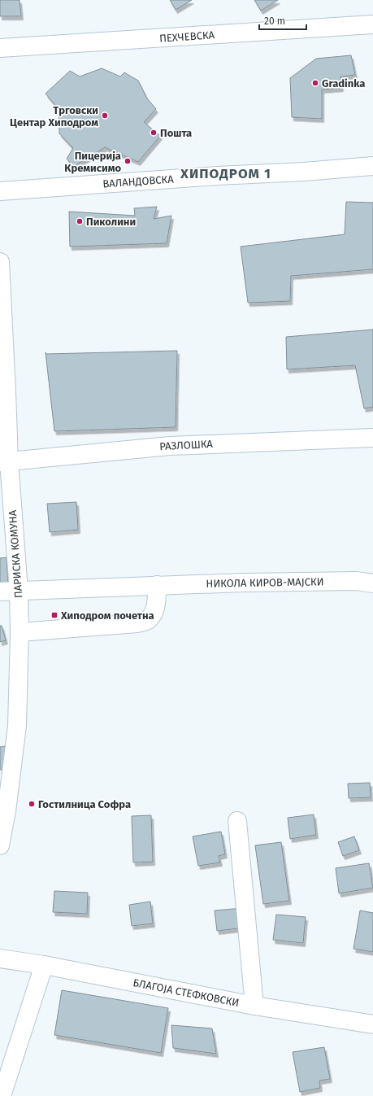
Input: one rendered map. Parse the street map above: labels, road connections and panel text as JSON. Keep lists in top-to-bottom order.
{
  "streets": {
    "street": [
      "ПЕХЧЕВСКА",
      "ВАЛАНДОВСКА",
      "РАЗЛОШКА",
      "ПАРИСКА КОМУНА",
      "НИКОЛА КИРОВ-МАЈСКИ",
      "БЛАГОЈА СТЕФКОВСКИ"
    ]
  },
  "crossings": [
    ["РАЗЛОШКА", "ПАРИСКА КОМУНА"],
    ["ПАРИСКА КОМУНА", "НИКОЛА КИРОВ-МАЈСКИ"]
  ],
  "districts": ["ХИПОДРОМ 1"],
  "places": {
    "other": [
      "Gradinka",
      "Трговски Центар Хиподром",
      "Пошта",
      "Пицерија Кремисимо",
      "Пиколини",
      "Гостилница Софра"
    ],
    "transit": ["Хиподром почетна"]
  },
  "scale_bar": "20 m"
}
